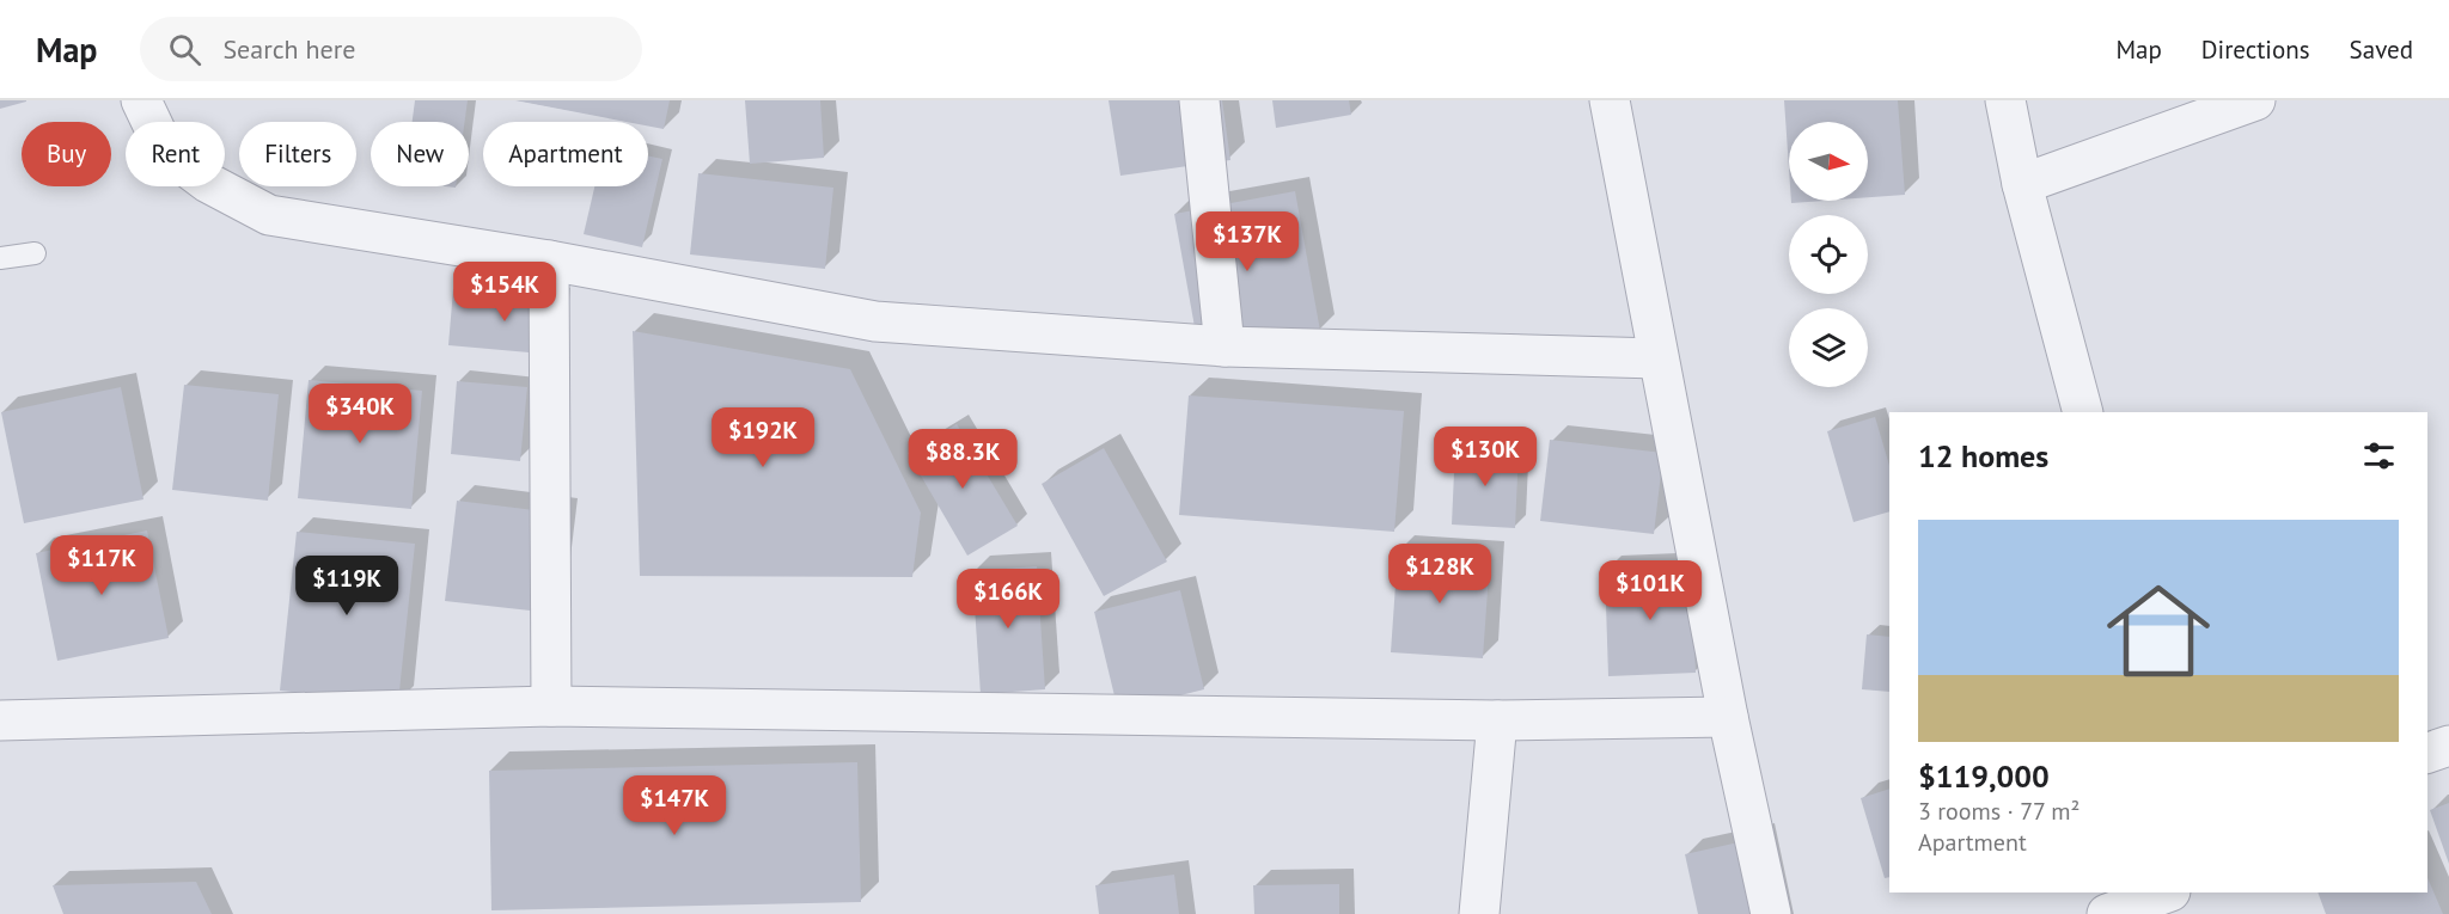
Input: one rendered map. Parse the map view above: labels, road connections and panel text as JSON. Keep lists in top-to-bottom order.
{
  "north": "right",
  "page": {
    "header": "Map",
    "search": "Search here",
    "nav": ["Map", "Directions", "Saved"],
    "chip": [
      "Buy",
      "Rent",
      "Filters",
      "New",
      "Apartment"
    ],
    "price": [
      "$137K",
      "$154K",
      "$340K",
      "$192K",
      "$130K",
      "$88.3K",
      "$117K",
      "$128K",
      "$119K",
      "$101K",
      "$166K",
      "$147K"
    ],
    "heading": "12 homes",
    "list": [
      {
        "name": "$119,000",
        "note": "3 rooms · 77 m² · Apartment"
      }
    ]
  }
}
